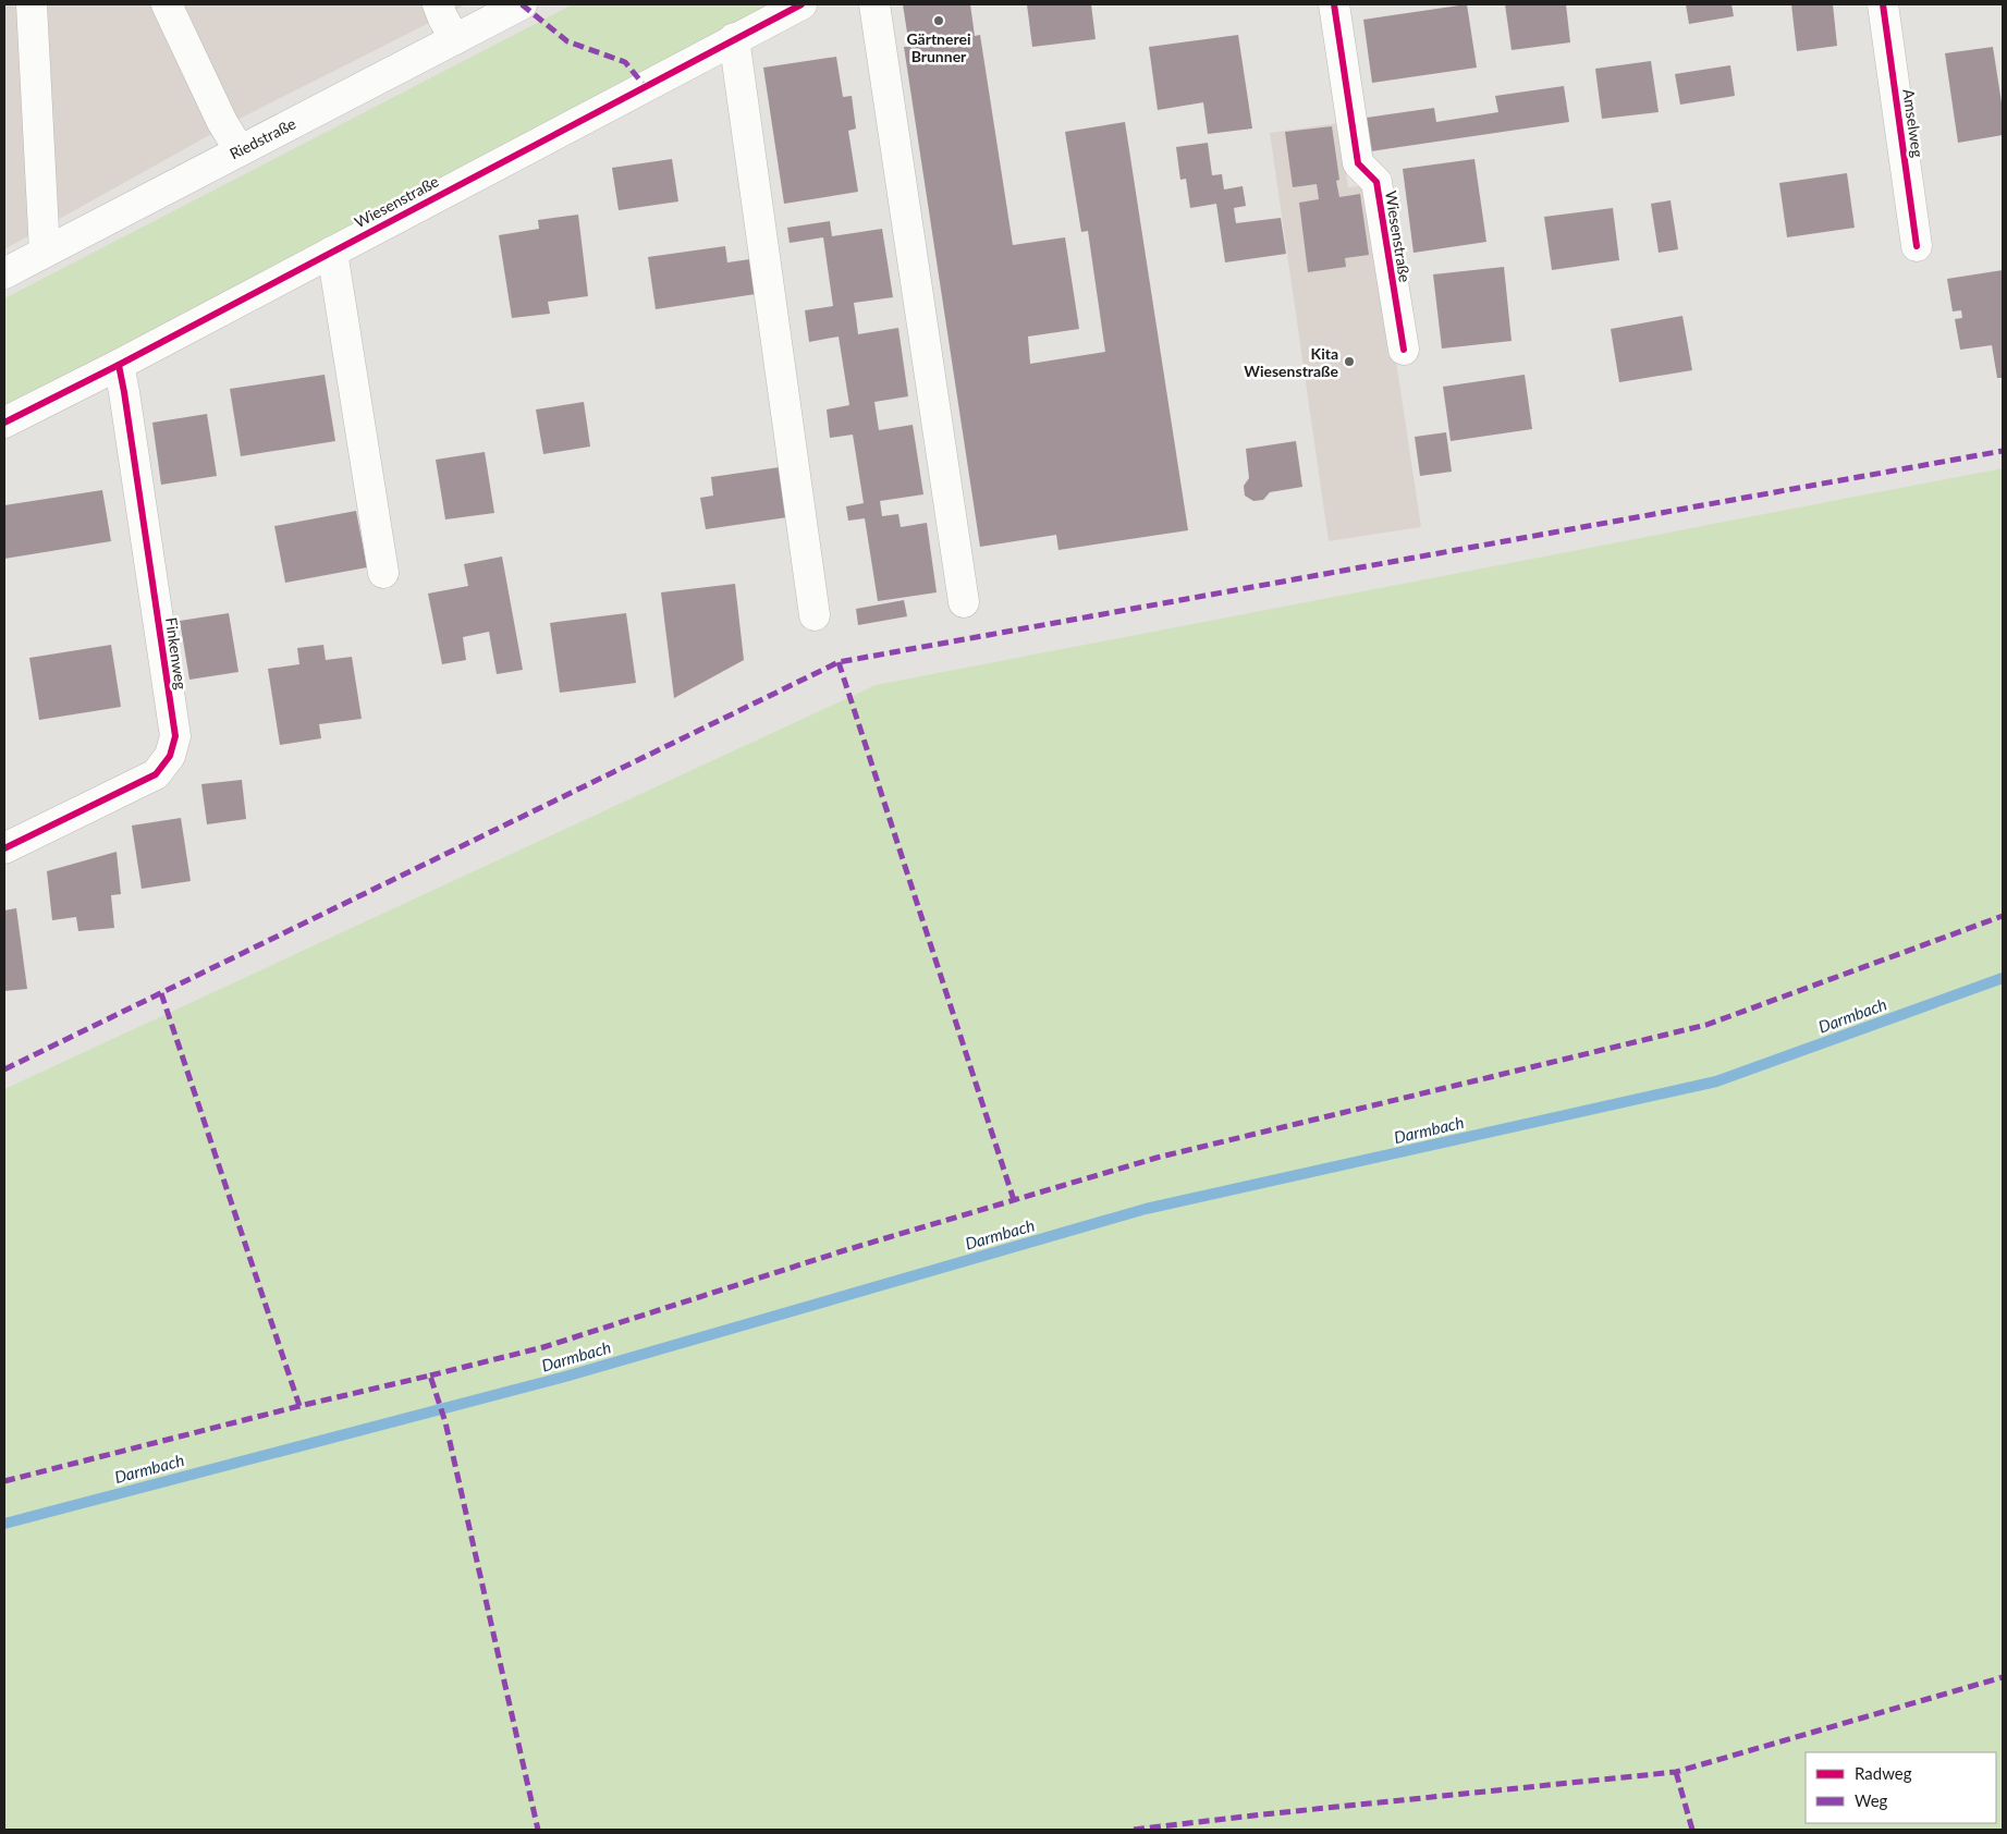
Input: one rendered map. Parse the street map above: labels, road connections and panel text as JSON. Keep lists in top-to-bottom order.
{
  "streets": {
    "street": [
      "Amselweg",
      "Riedstraße",
      "Wiesenstraße",
      "Finkenweg"
    ]
  },
  "crossings": [
    ["Wiesenstraße", "Finkenweg"]
  ],
  "water": ["Darmbach"],
  "places": ["Gärtnerei Brunner", "Kita Wiesenstraße"],
  "legend": ["Radweg", "Weg"]
}
